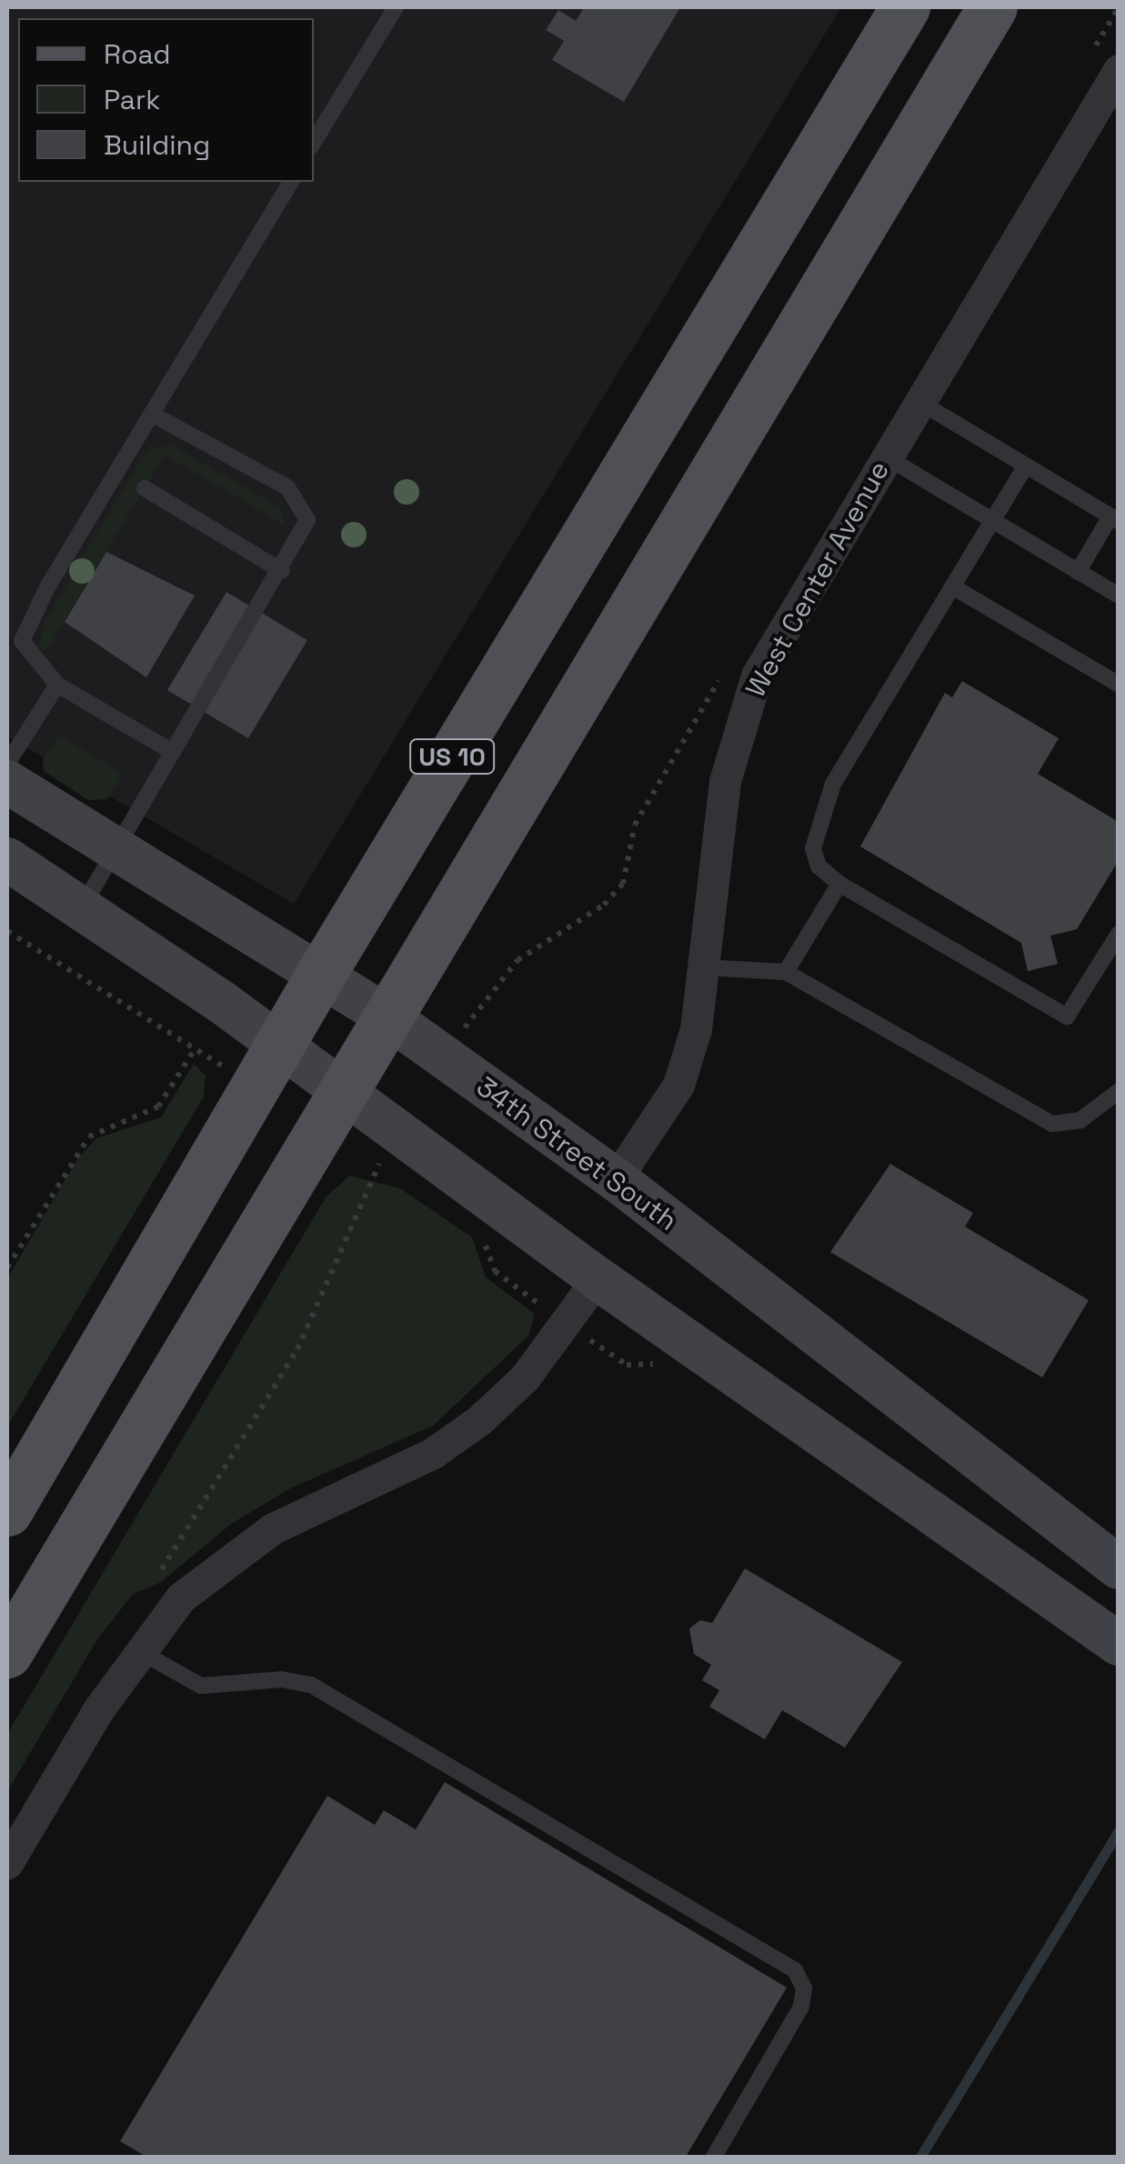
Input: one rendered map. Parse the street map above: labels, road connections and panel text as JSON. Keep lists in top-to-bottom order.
{
  "streets": {
    "main road": ["US 10", "34th Street South"],
    "street": ["West Center Avenue"]
  },
  "crossings": [
    ["West Center Avenue", "34th Street South"],
    ["US 10", "34th Street South"]
  ],
  "legend": ["Road", "Park", "Building"]
}
